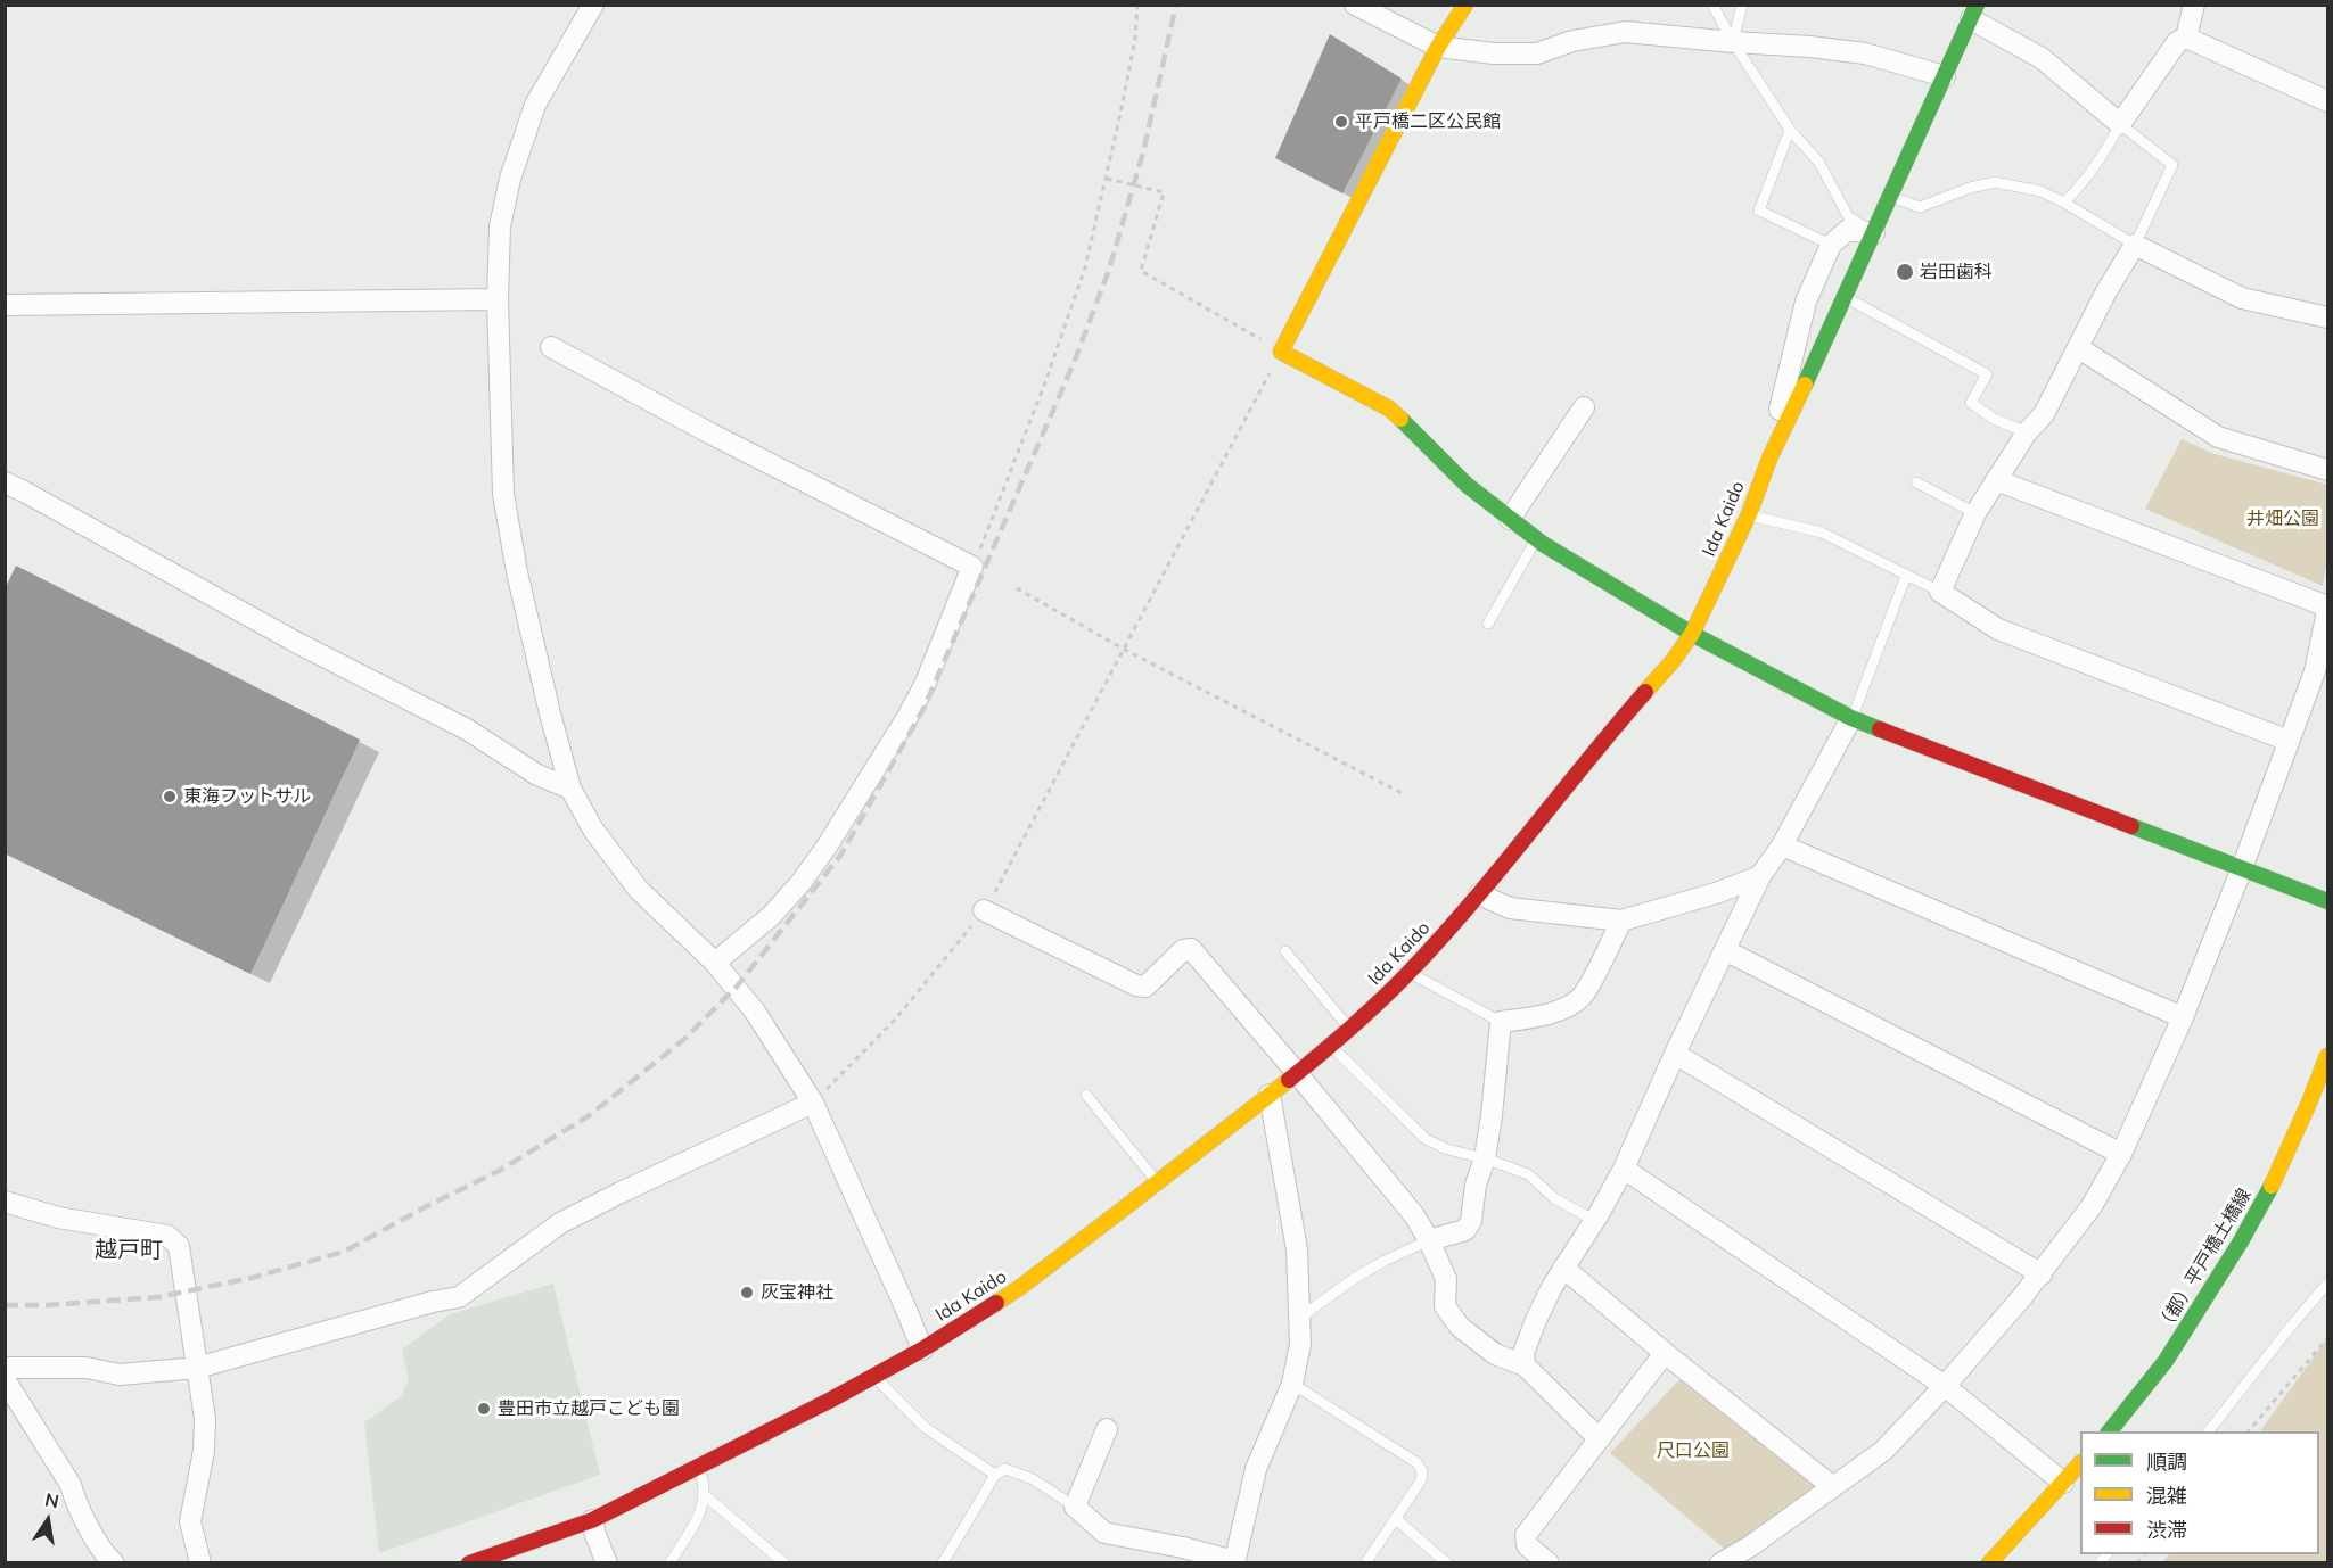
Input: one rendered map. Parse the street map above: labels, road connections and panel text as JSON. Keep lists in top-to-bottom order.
{
  "streets": {
    "main road": ["Ida Kaido", "（都）平戸橋土橋線"]
  },
  "districts": ["越戸町"],
  "parks": ["井畑公園", "尺口公園"],
  "places": [
    "平戸橋二区公民館",
    "岩田歯科",
    "東海フットサル",
    "灰宝神社",
    "豊田市立越戸こども園"
  ],
  "legend": ["順調", "混雑", "渋滞"],
  "north": "top"
}
